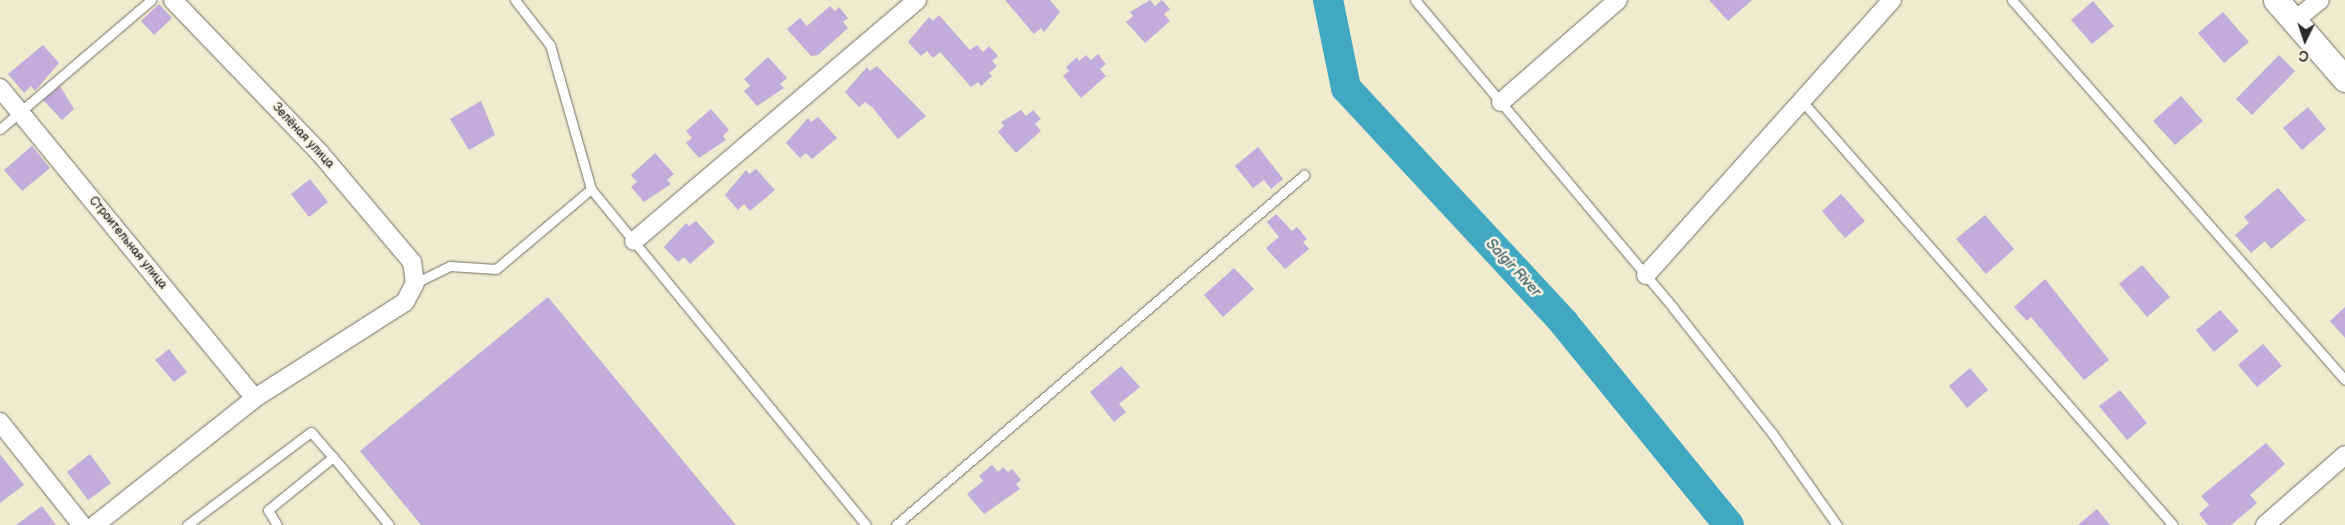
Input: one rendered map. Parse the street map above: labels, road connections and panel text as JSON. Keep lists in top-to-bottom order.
{
  "streets": {
    "street": ["Зелёная улица", "Строительная улица"]
  },
  "water": ["Salgir River"],
  "north": "bottom"
}
